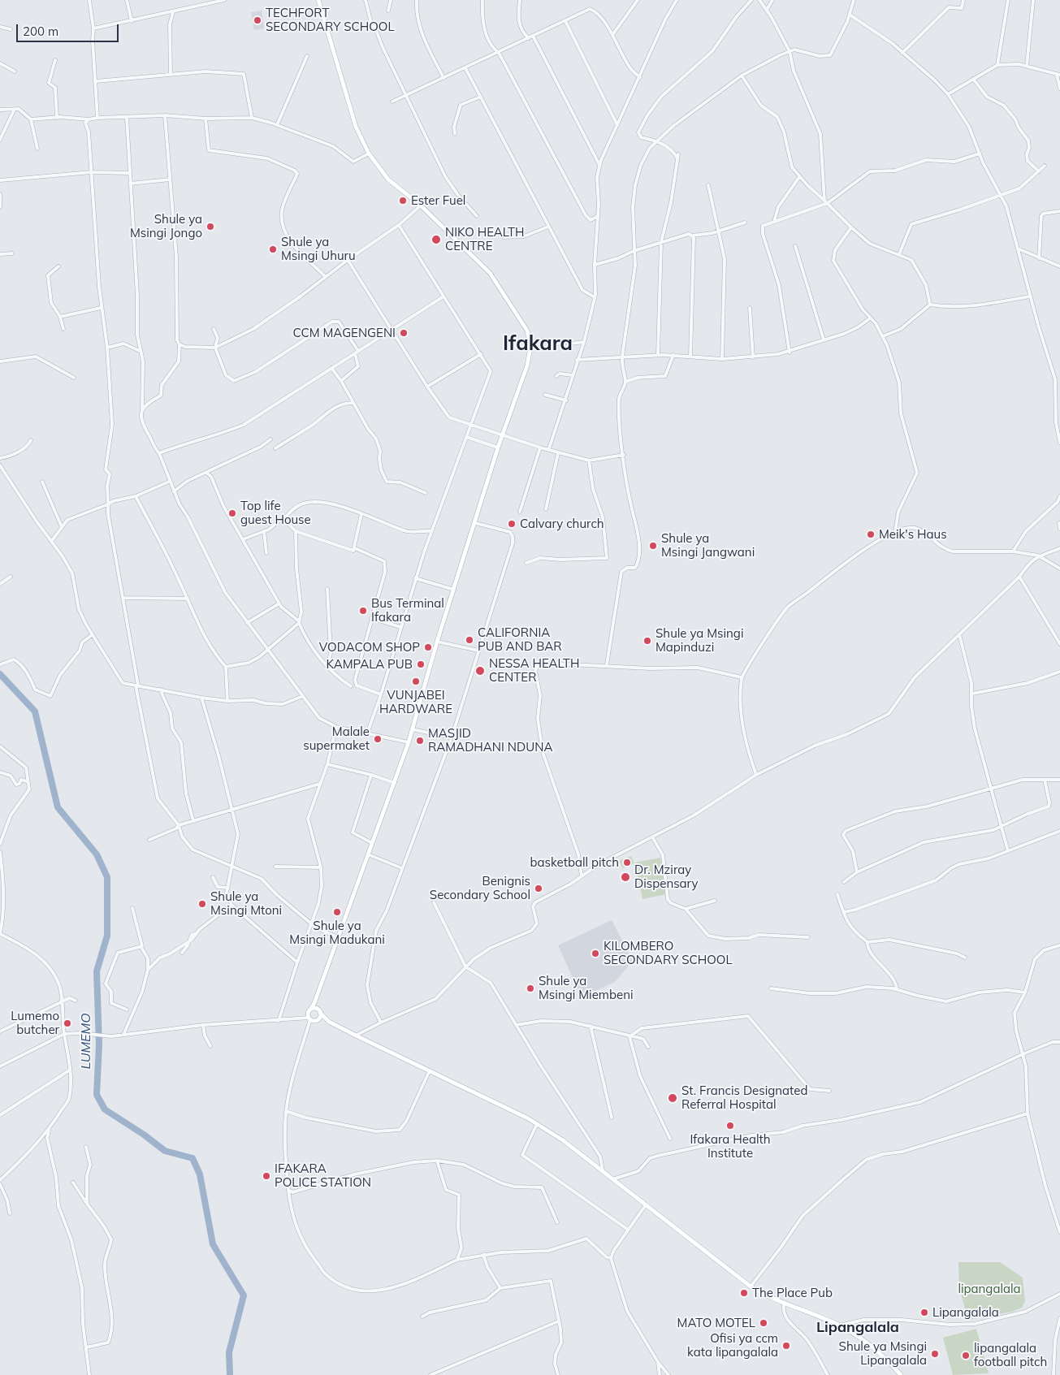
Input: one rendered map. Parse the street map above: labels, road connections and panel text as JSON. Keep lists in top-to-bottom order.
{
  "districts": ["Ifakara", "Lipangalala"],
  "water": ["LUMEMO"],
  "parks": ["lipangalala"],
  "places": [
    "TECHFORT SECONDARY SCHOOL",
    "Ester Fuel",
    "Shule ya Msingi Jongo",
    "NIKO HEALTH CENTRE",
    "Shule ya Msingi Uhuru",
    "CCM MAGENGENI",
    "Top life guest House",
    "Calvary church",
    "Meik's Haus",
    "Shule ya Msingi Jangwani",
    "Bus Terminal Ifakara",
    "CALIFORNIA PUB AND BAR",
    "Shule ya Msingi Mapinduzi",
    "VODACOM SHOP",
    "KAMPALA PUB",
    "NESSA HEALTH CENTER",
    "VUNJABEI HARDWARE",
    "Malale supermaket",
    "MASJID RAMADHANI NDUNA",
    "basketball pitch",
    "Dr. Mziray Dispensary",
    "Benignis Secondary School",
    "Shule ya Msingi Mtoni",
    "Shule ya Msingi Madukani",
    "KILOMBERO SECONDARY SCHOOL",
    "Shule ya Msingi Miembeni",
    "Lumemo butcher",
    "St. Francis Designated Referral Hospital",
    "Ifakara Health Institute",
    "IFAKARA POLICE STATION",
    "The Place Pub",
    "Lipangalala",
    "MATO MOTEL",
    "Ofisi ya ccm kata lipangalala",
    "Shule ya Msingi Lipangalala",
    "lipangalala football pitch"
  ],
  "scale_bar": "200 m"
}
